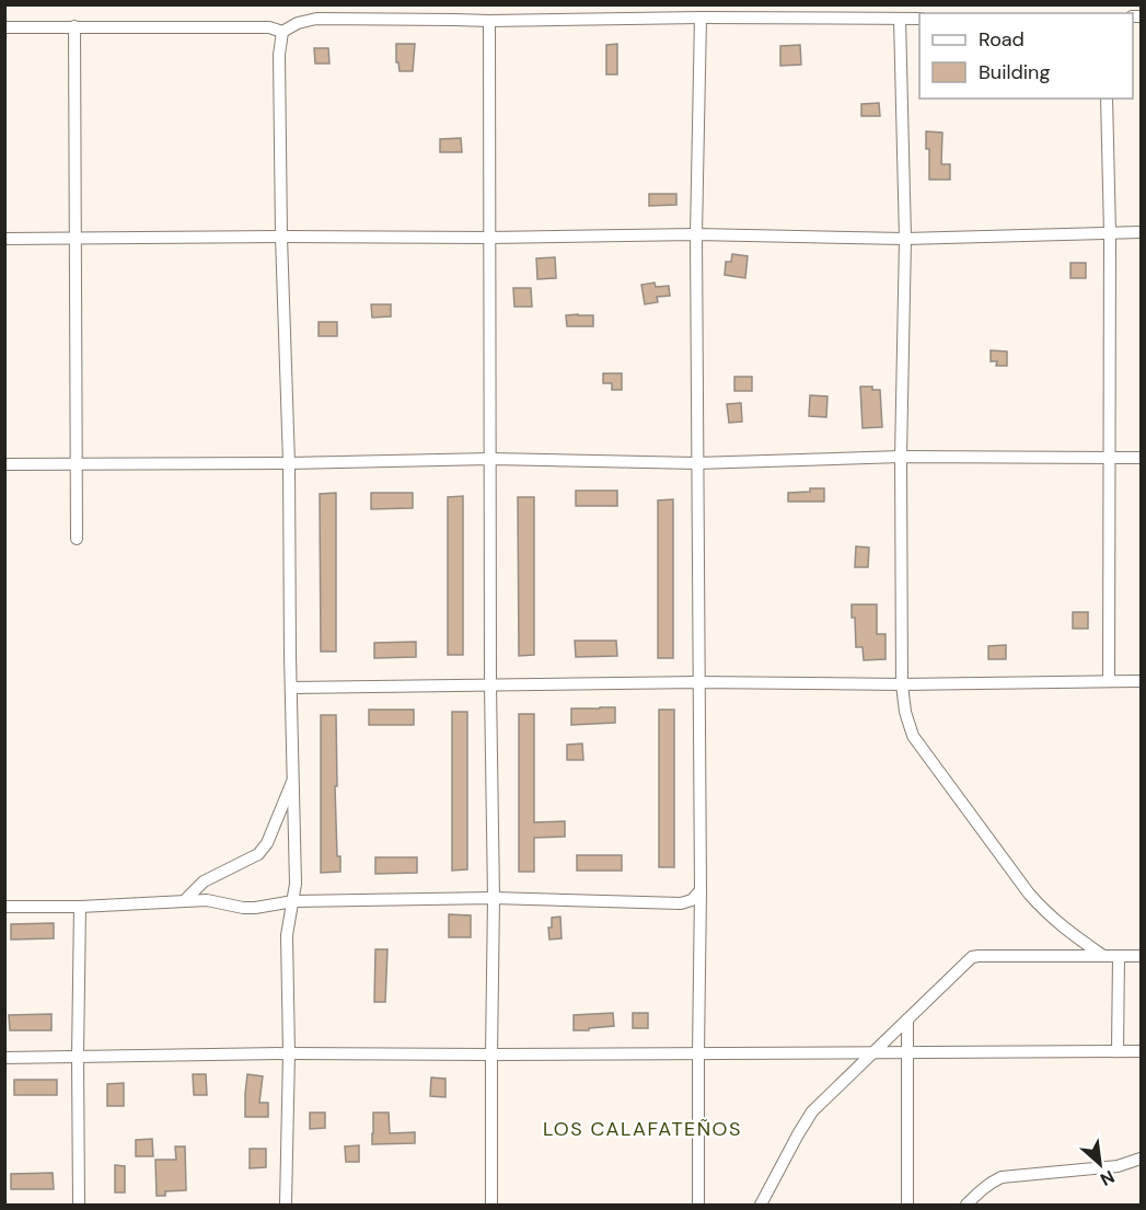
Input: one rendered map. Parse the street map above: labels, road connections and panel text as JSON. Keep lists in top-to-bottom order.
{
  "districts": ["LOS CALAFATEÑOS"],
  "legend": ["Road", "Building"],
  "north": "bottom right"
}
